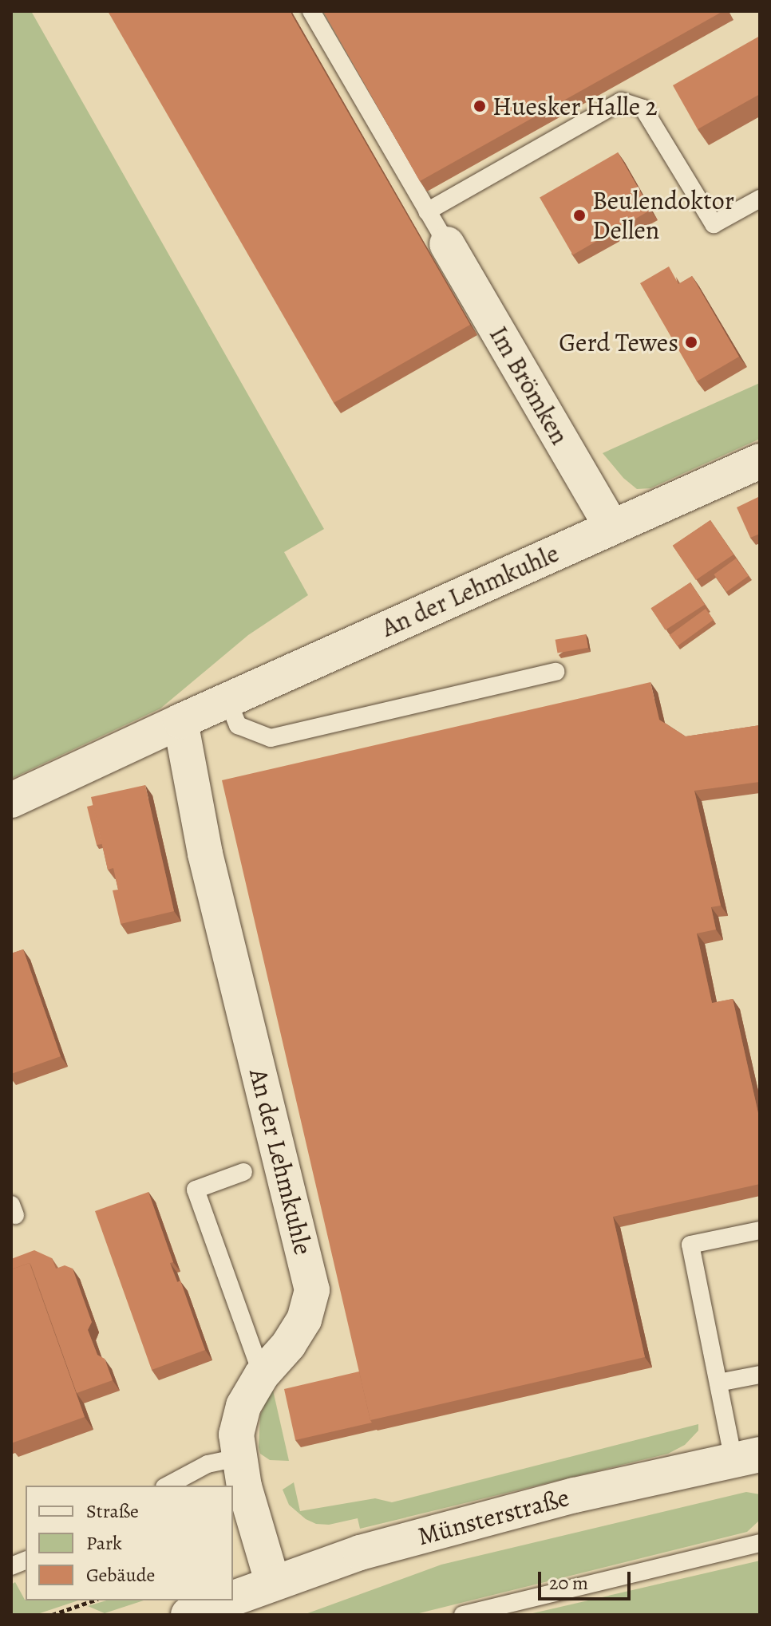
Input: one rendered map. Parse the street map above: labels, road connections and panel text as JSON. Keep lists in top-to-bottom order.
{
  "streets": {
    "street": ["Im Brömken", "An der Lehmkuhle", "Münsterstraße"]
  },
  "crossings": [
    ["Im Brömken", "An der Lehmkuhle"],
    ["An der Lehmkuhle", "Münsterstraße"]
  ],
  "places": ["Huesker Halle 2", "Beulendoktor Dellen", "Gerd Tewes"],
  "legend": ["Straße", "Park", "Gebäude"],
  "scale_bar": "20 m"
}
